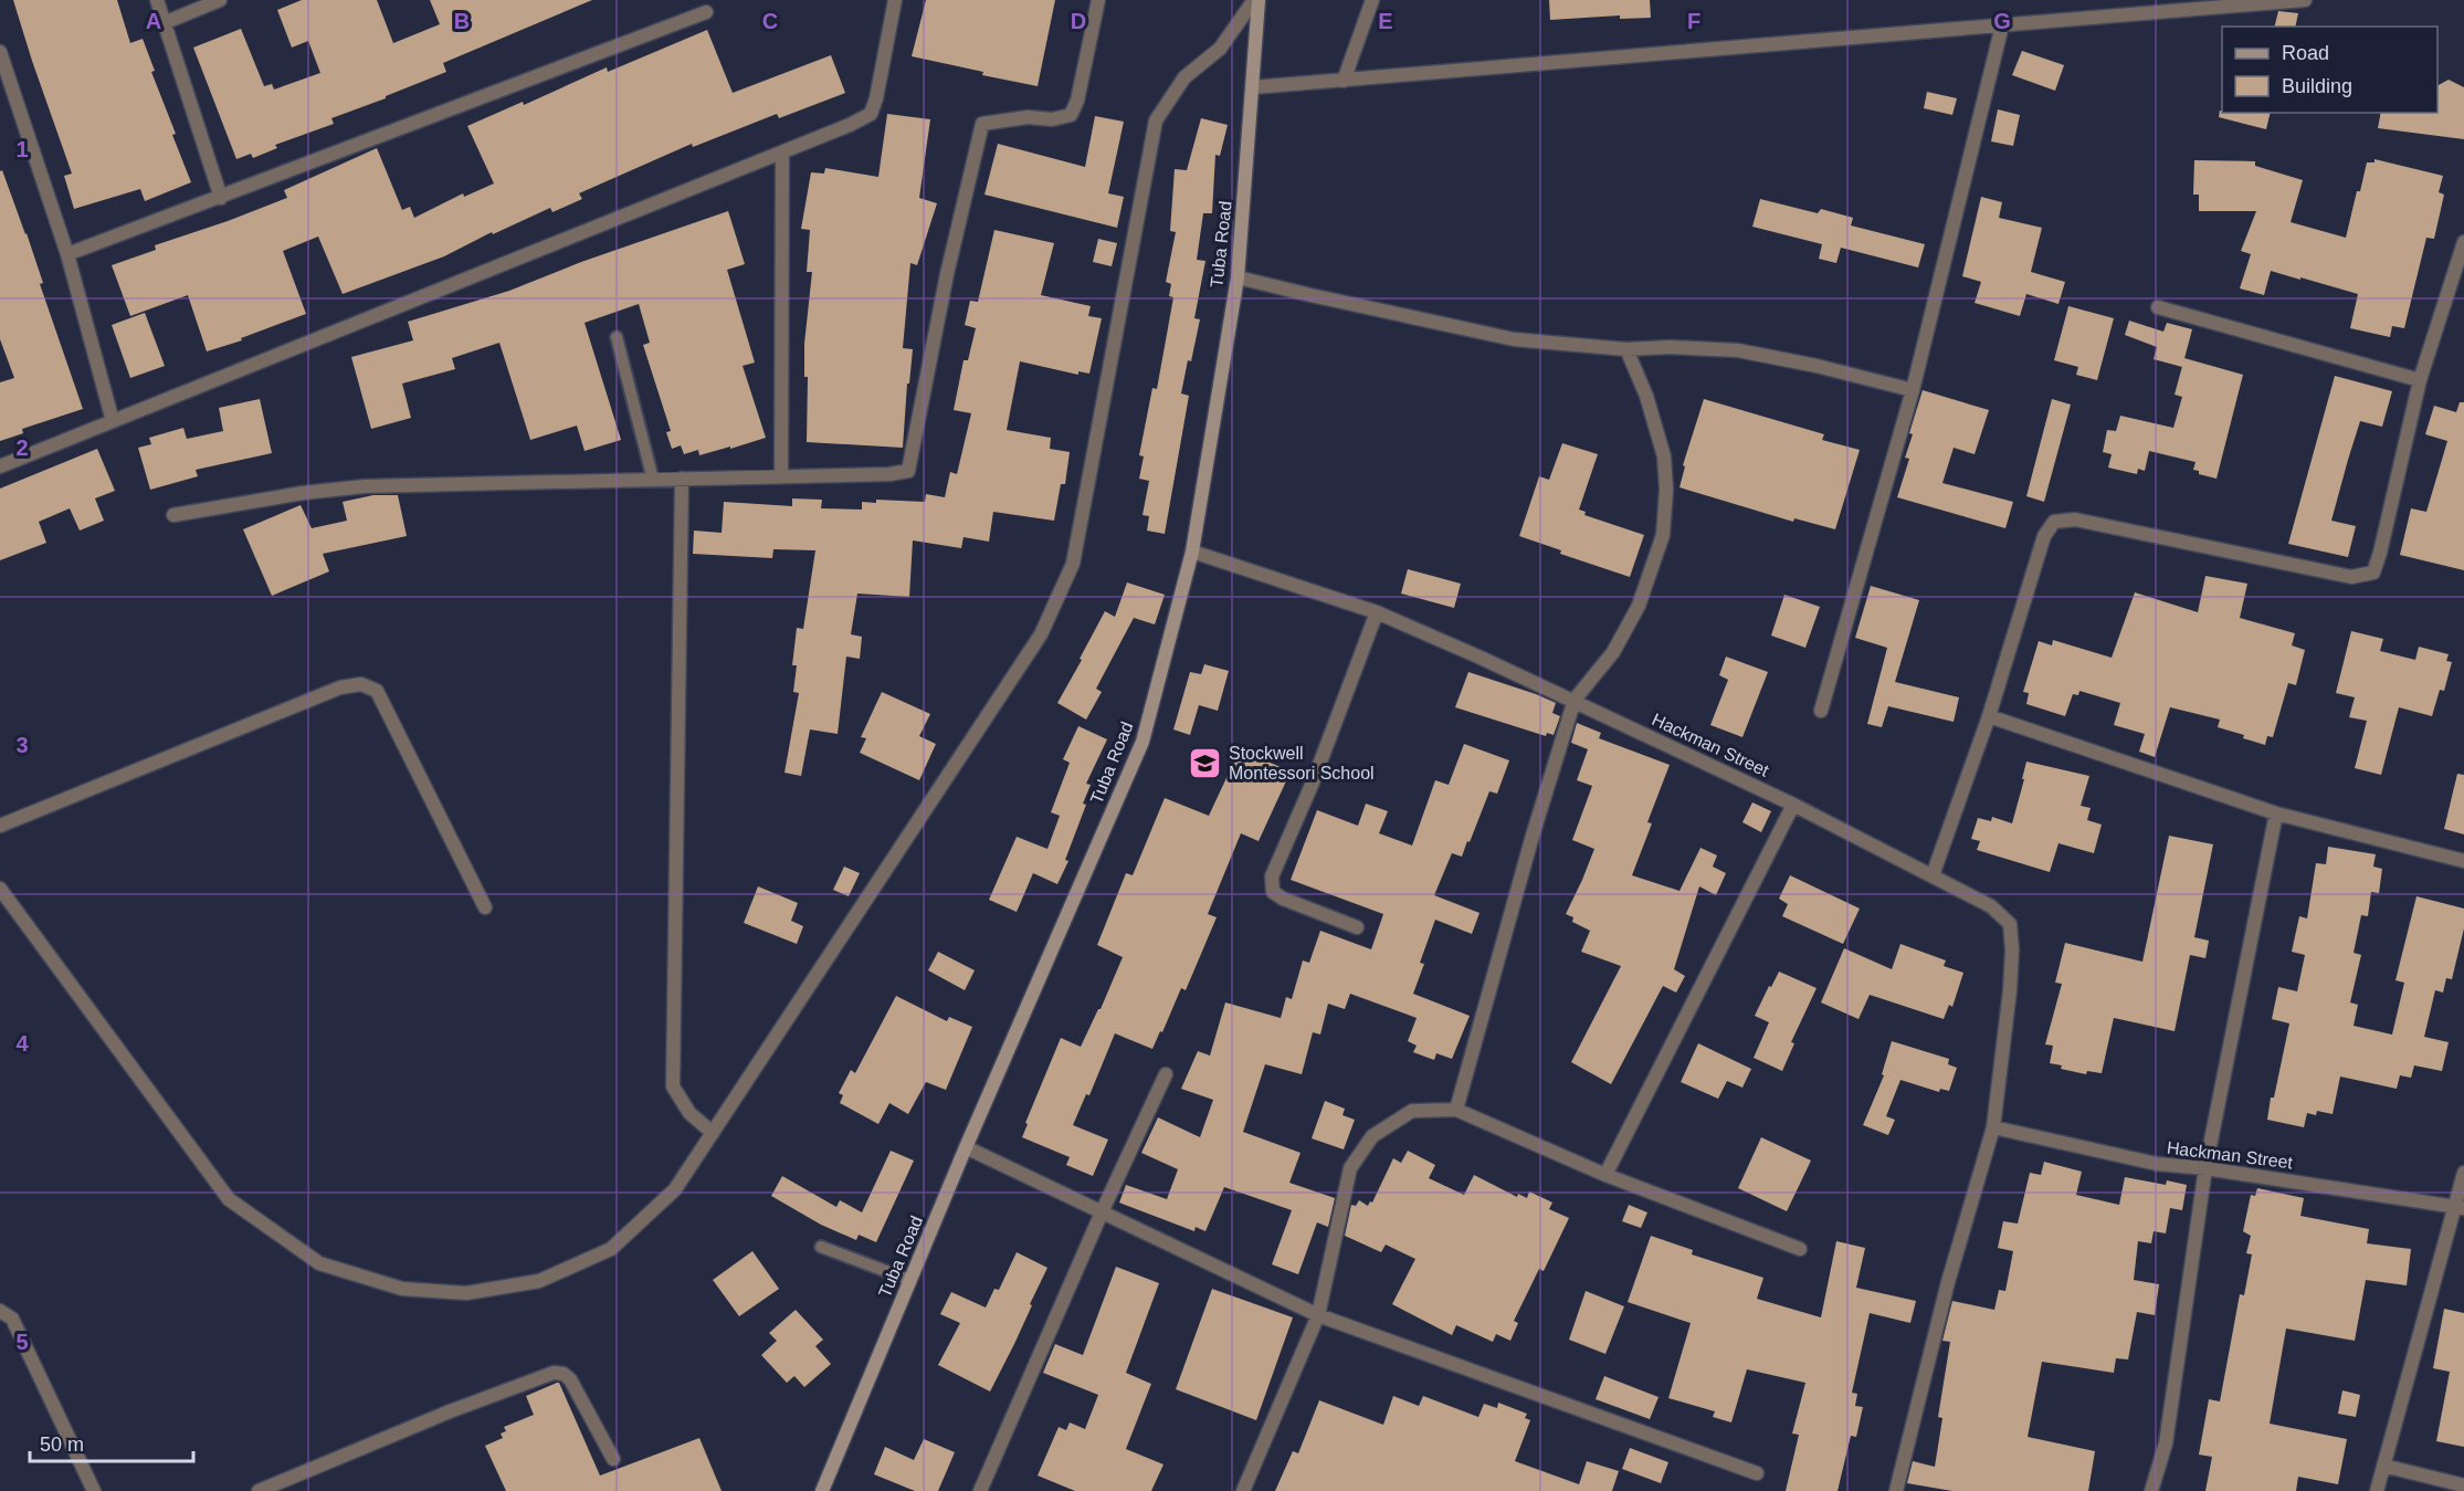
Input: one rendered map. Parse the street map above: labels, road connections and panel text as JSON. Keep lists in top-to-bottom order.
{
  "streets": {
    "street": ["Tuba Road", "Hackman Street"]
  },
  "crossings": [
    ["Tuba Road", "Hackman Street"]
  ],
  "places": {
    "school or university": ["Stockwell Montessori School"]
  },
  "legend": ["Road", "Building"],
  "scale_bar": "50 m",
  "grid": {
    "columns": [
      "A",
      "B",
      "C",
      "D",
      "E",
      "F",
      "G"
    ],
    "rows": [
      "1",
      "2",
      "3",
      "4",
      "5"
    ]
  }
}
